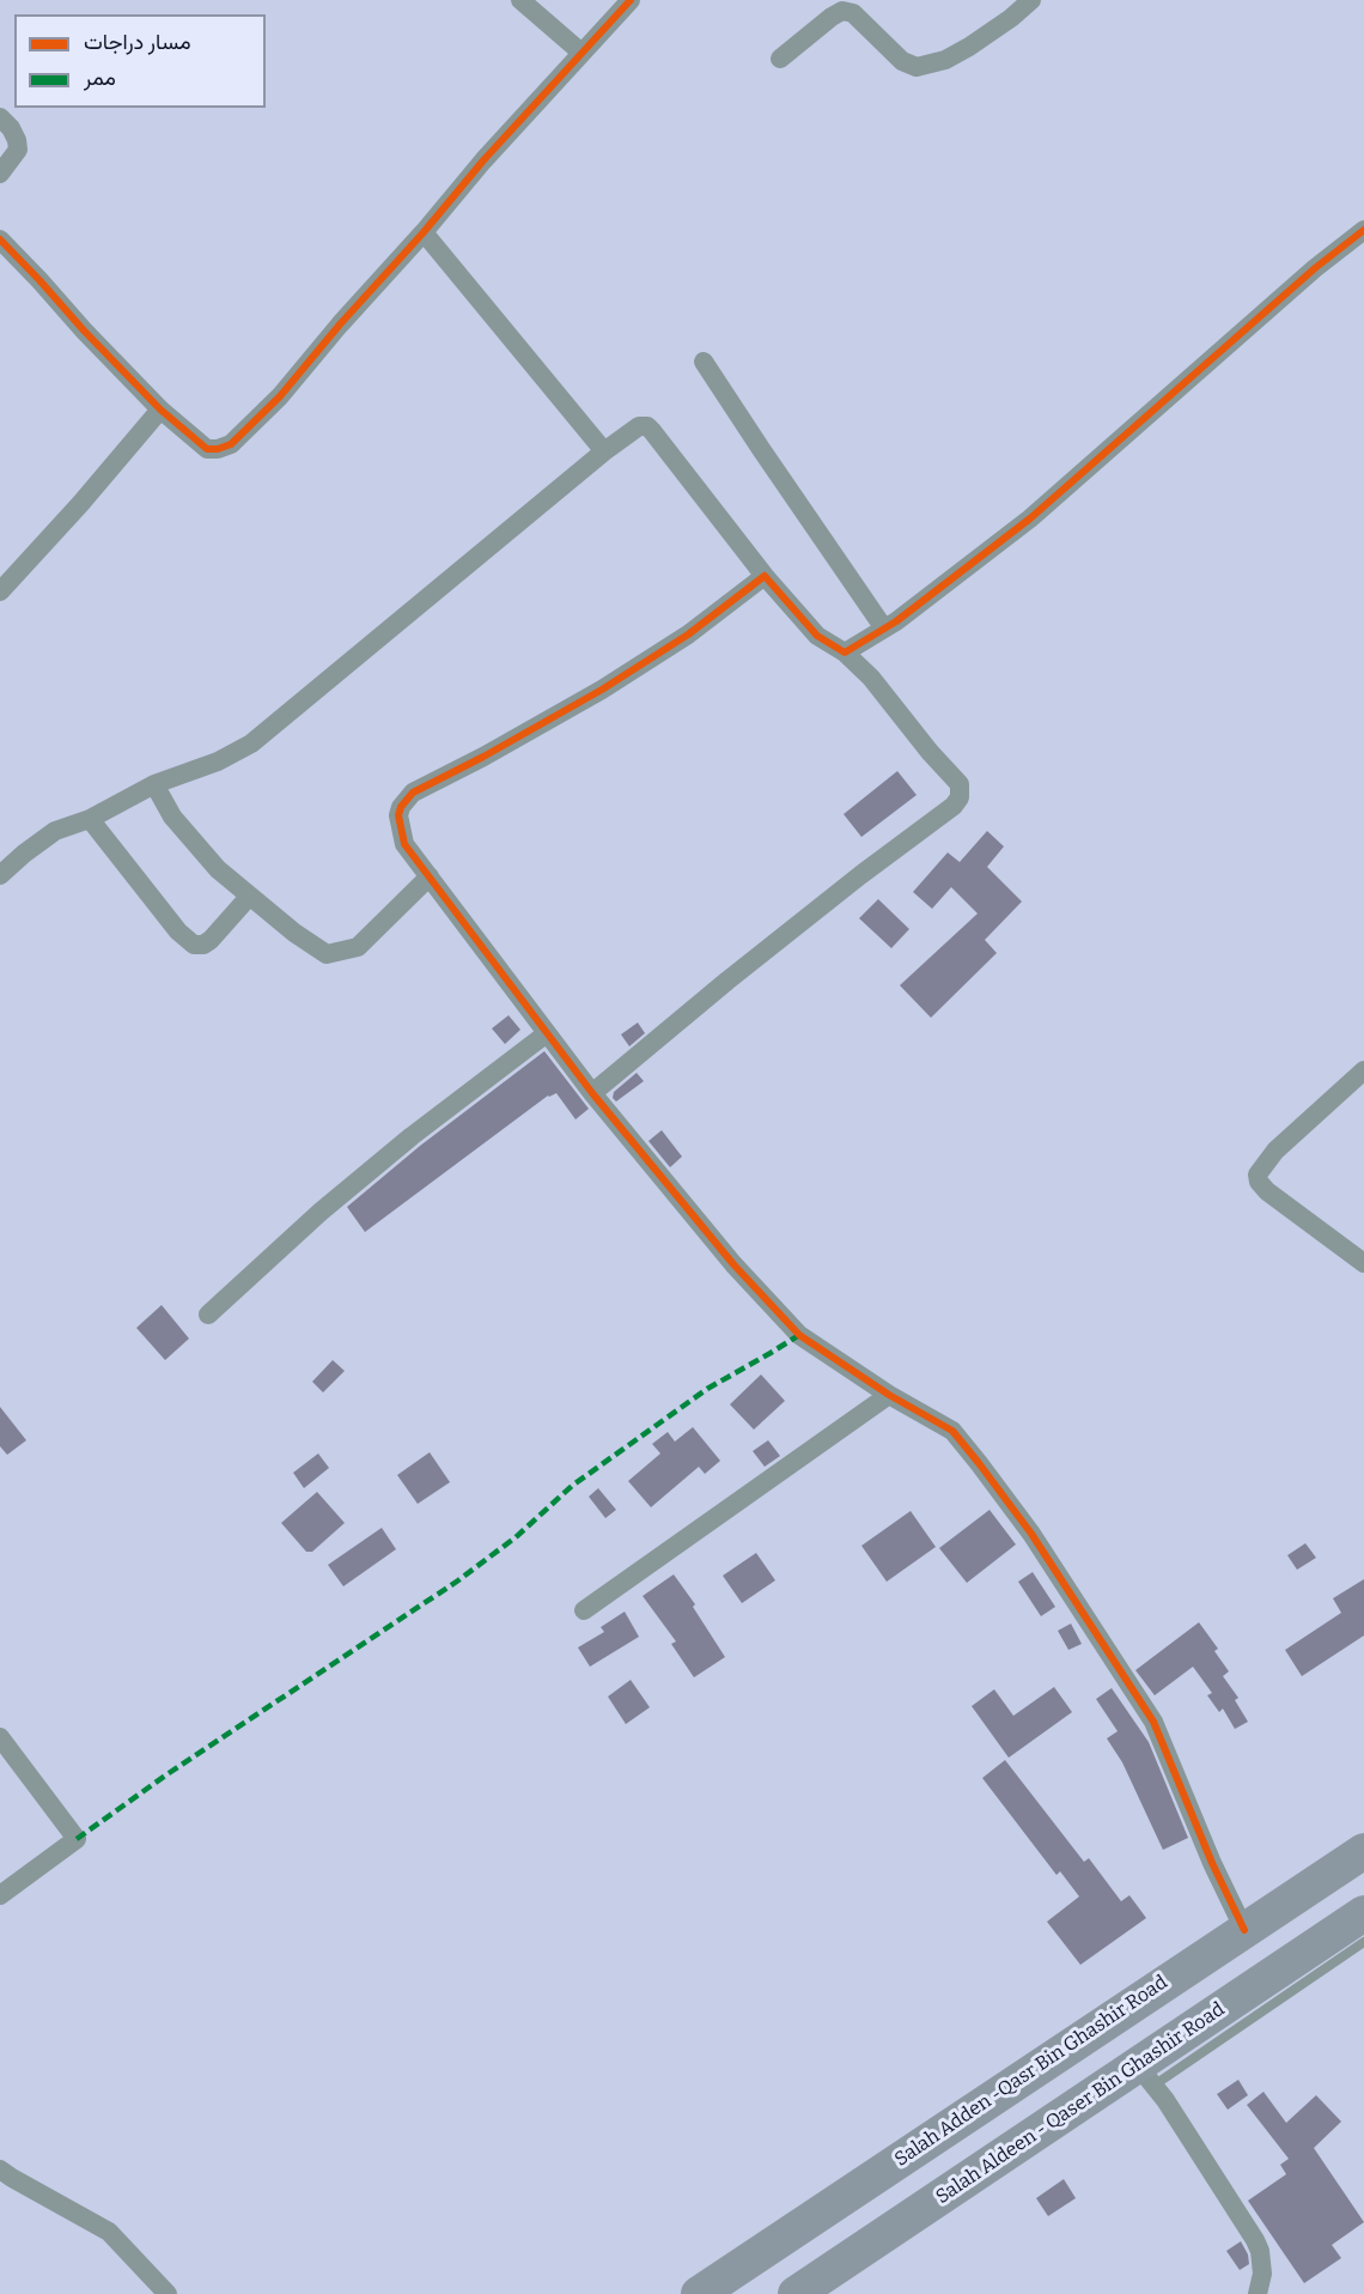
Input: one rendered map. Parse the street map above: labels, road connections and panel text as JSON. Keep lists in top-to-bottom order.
{
  "streets": {
    "highway": ["Salah Adden -Qasr Bin Ghashir Road", "Salah Aldeen - Qaser Bin Ghashir Road"]
  },
  "legend": ["مسار دراجات", "ممر"]
}
